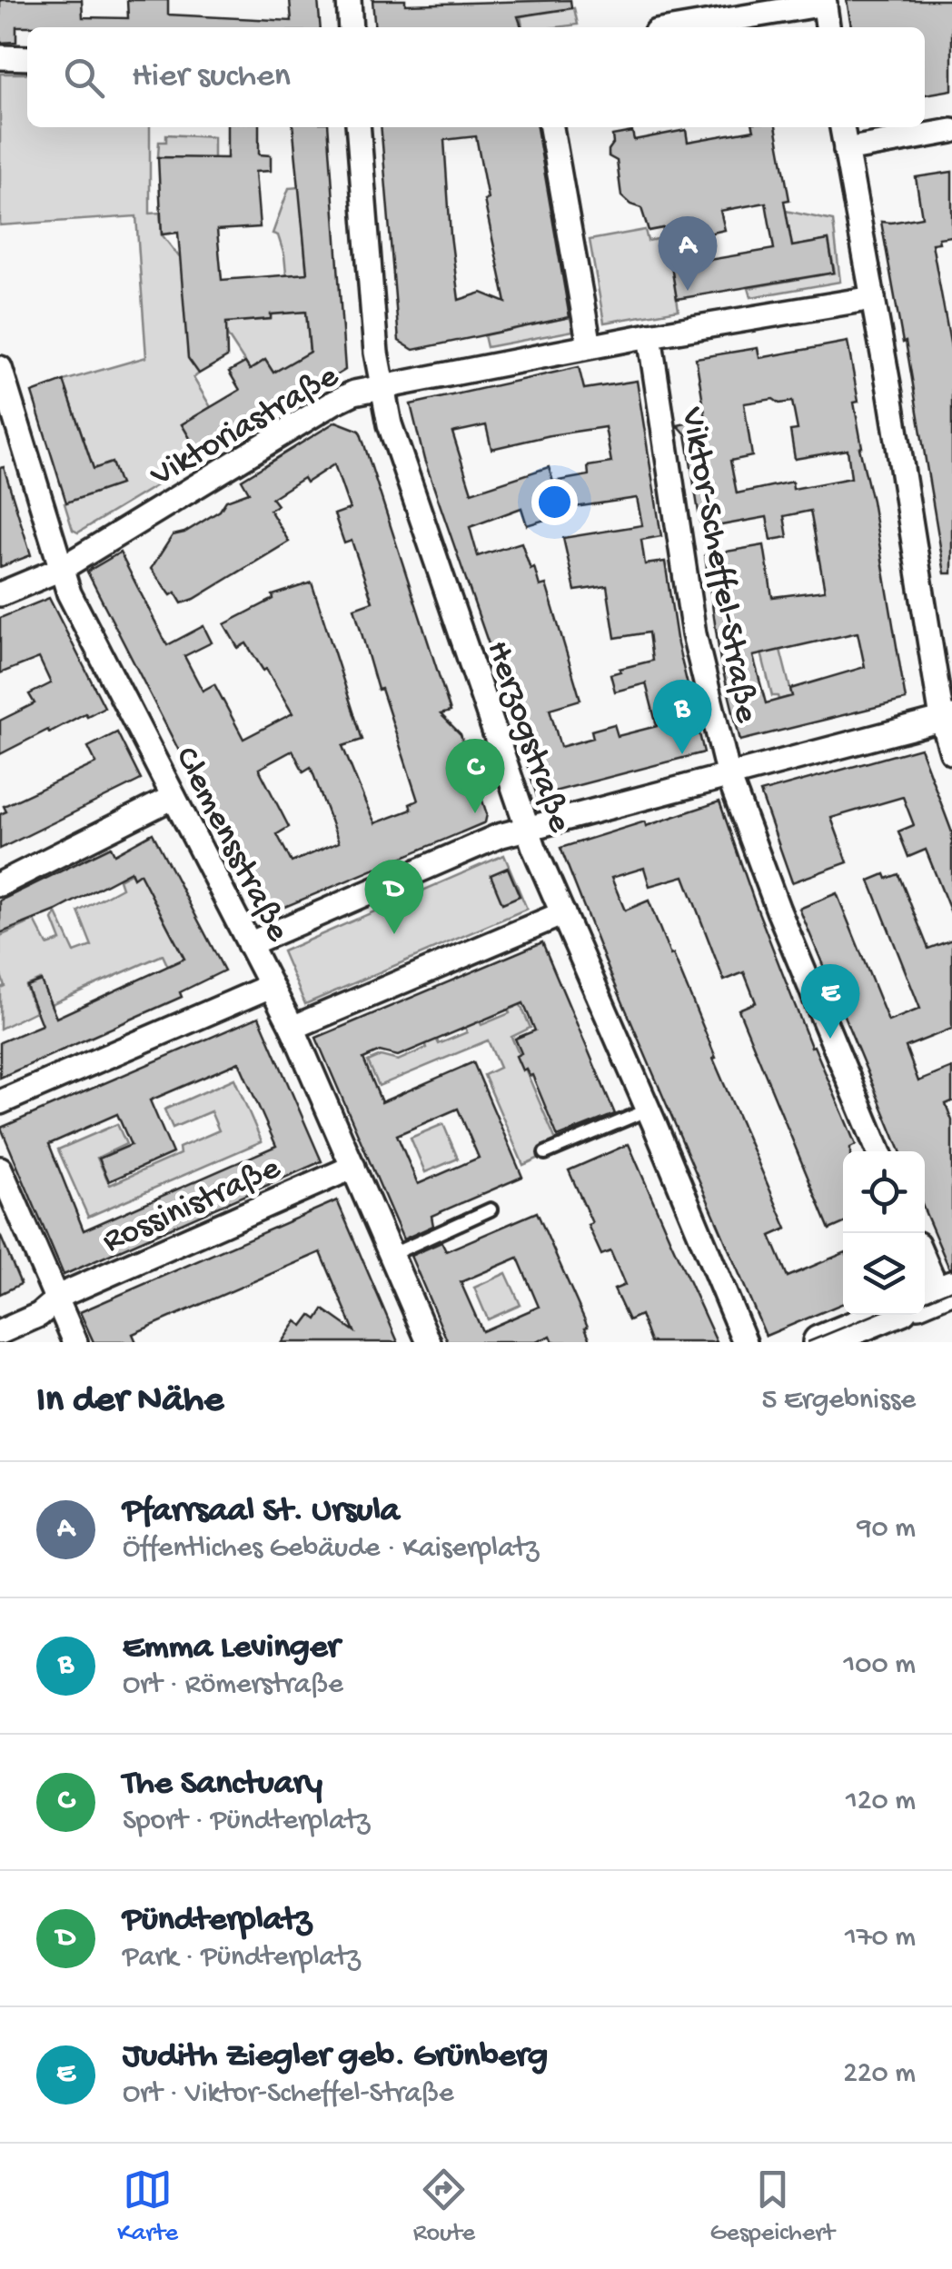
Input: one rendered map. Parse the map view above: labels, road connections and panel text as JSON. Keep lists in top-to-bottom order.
{
  "streets": {
    "street": [
      "Viktoriastraße",
      "Viktor-Scheffel-Straße",
      "Herzogstraße",
      "Clemensstraße",
      "Rossinistraße"
    ]
  },
  "crossings": [
    ["Viktoriastraße", "Viktor-Scheffel-Straße"],
    ["Viktoriastraße", "Herzogstraße"],
    ["Viktoriastraße", "Clemensstraße"],
    ["Clemensstraße", "Rossinistraße"]
  ],
  "page": {
    "search": "Hier suchen",
    "pins": [
      "A",
      "B",
      "C",
      "D",
      "E"
    ],
    "heading": ["In der Nähe", "5 Ergebnisse"],
    "list": [
      {
        "mark": "A",
        "name": "Pfarrsaal St. Ursula",
        "note": "Öffentliches Gebäude · Kaiserplatz",
        "value": "90 m"
      },
      {
        "mark": "B",
        "name": "Emma Levinger",
        "note": "Ort · Römerstraße",
        "value": "100 m"
      },
      {
        "mark": "C",
        "name": "The Sanctuary",
        "note": "Sport · Pündterplatz",
        "value": "120 m"
      },
      {
        "mark": "D",
        "name": "Pündterplatz",
        "note": "Park · Pündterplatz",
        "value": "170 m"
      },
      {
        "mark": "E",
        "name": "Judith Ziegler geb. Grünberg",
        "note": "Ort · Viktor-Scheffel-Straße",
        "value": "220 m"
      }
    ],
    "nav": ["Karte", "Route", "Gespeichert"]
  }
}
